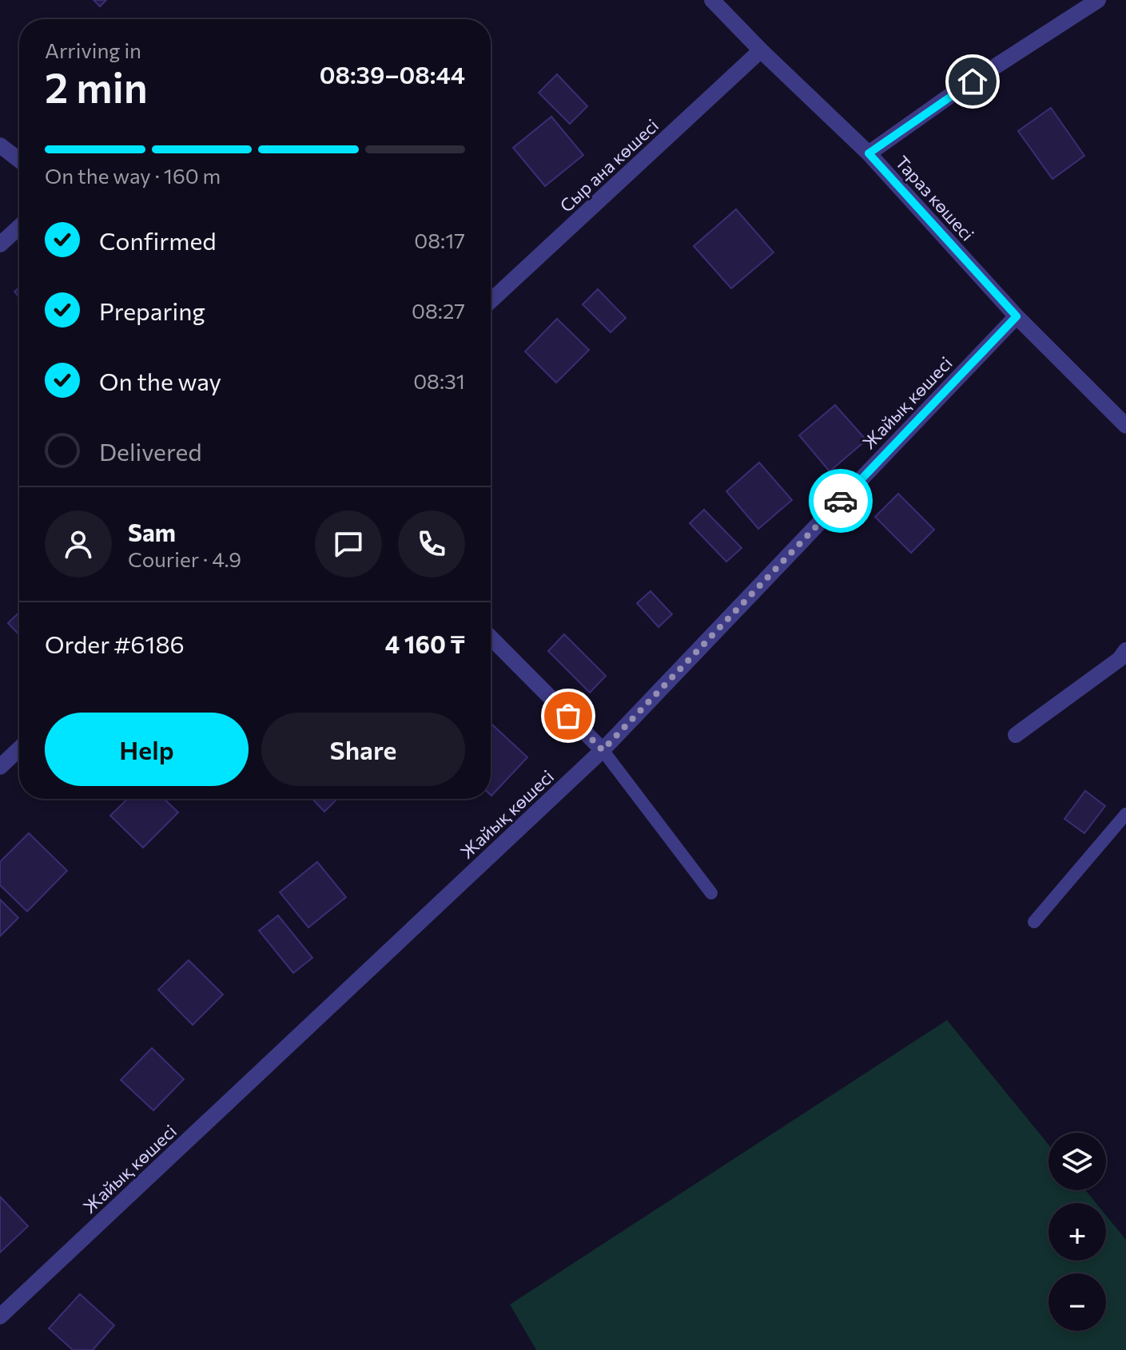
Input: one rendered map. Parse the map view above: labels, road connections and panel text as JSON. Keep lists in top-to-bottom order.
{
  "streets": {
    "street": ["Сыр ана көшесі", "Тараз көшесі", "Жайық көшесі"]
  },
  "crossings": [
    ["Сыр ана көшесі", "Тараз көшесі"],
    ["Тараз көшесі", "Жайық көшесі"]
  ],
  "page": {
    "heading": ["2 min", "Arriving in", "08:39–08:44"],
    "panel": [
      "Sam",
      "Courier · 4.9",
      "Order #6186",
      "4 160 ₸"
    ],
    "bar": "On the way · 160 m",
    "list": [
      ["Confirmed", "08:17"],
      ["Preparing", "08:27"],
      ["On the way", "08:31"],
      "Delivered"
    ],
    "buttons": ["Help", "Share"],
    "map_buttons": ["+", "−"]
  }
}
